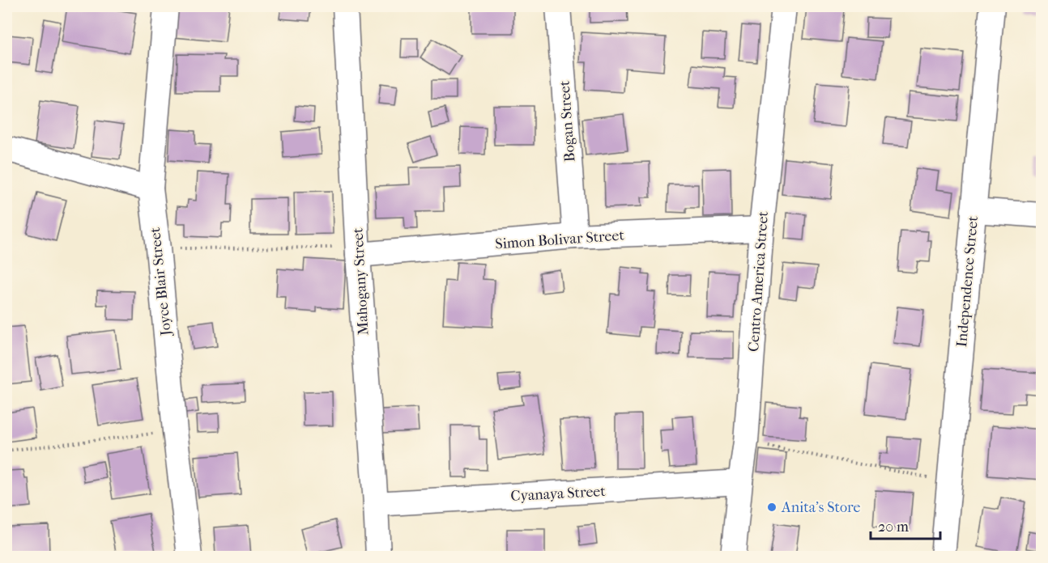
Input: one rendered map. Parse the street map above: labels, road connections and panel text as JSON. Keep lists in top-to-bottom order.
{
  "streets": {
    "street": [
      "Bogan Street",
      "Simon Bolivar Street",
      "Joyce Blair Street",
      "Mahogany Street",
      "Centro America Street",
      "Independence Street",
      "Cyanaya Street"
    ]
  },
  "crossings": [
    ["Bogan Street", "Simon Bolivar Street"],
    ["Simon Bolivar Street", "Mahogany Street"],
    ["Simon Bolivar Street", "Centro America Street"],
    ["Mahogany Street", "Cyanaya Street"],
    ["Centro America Street", "Cyanaya Street"]
  ],
  "places": ["Anita's Store"],
  "scale_bar": "20 m"
}
